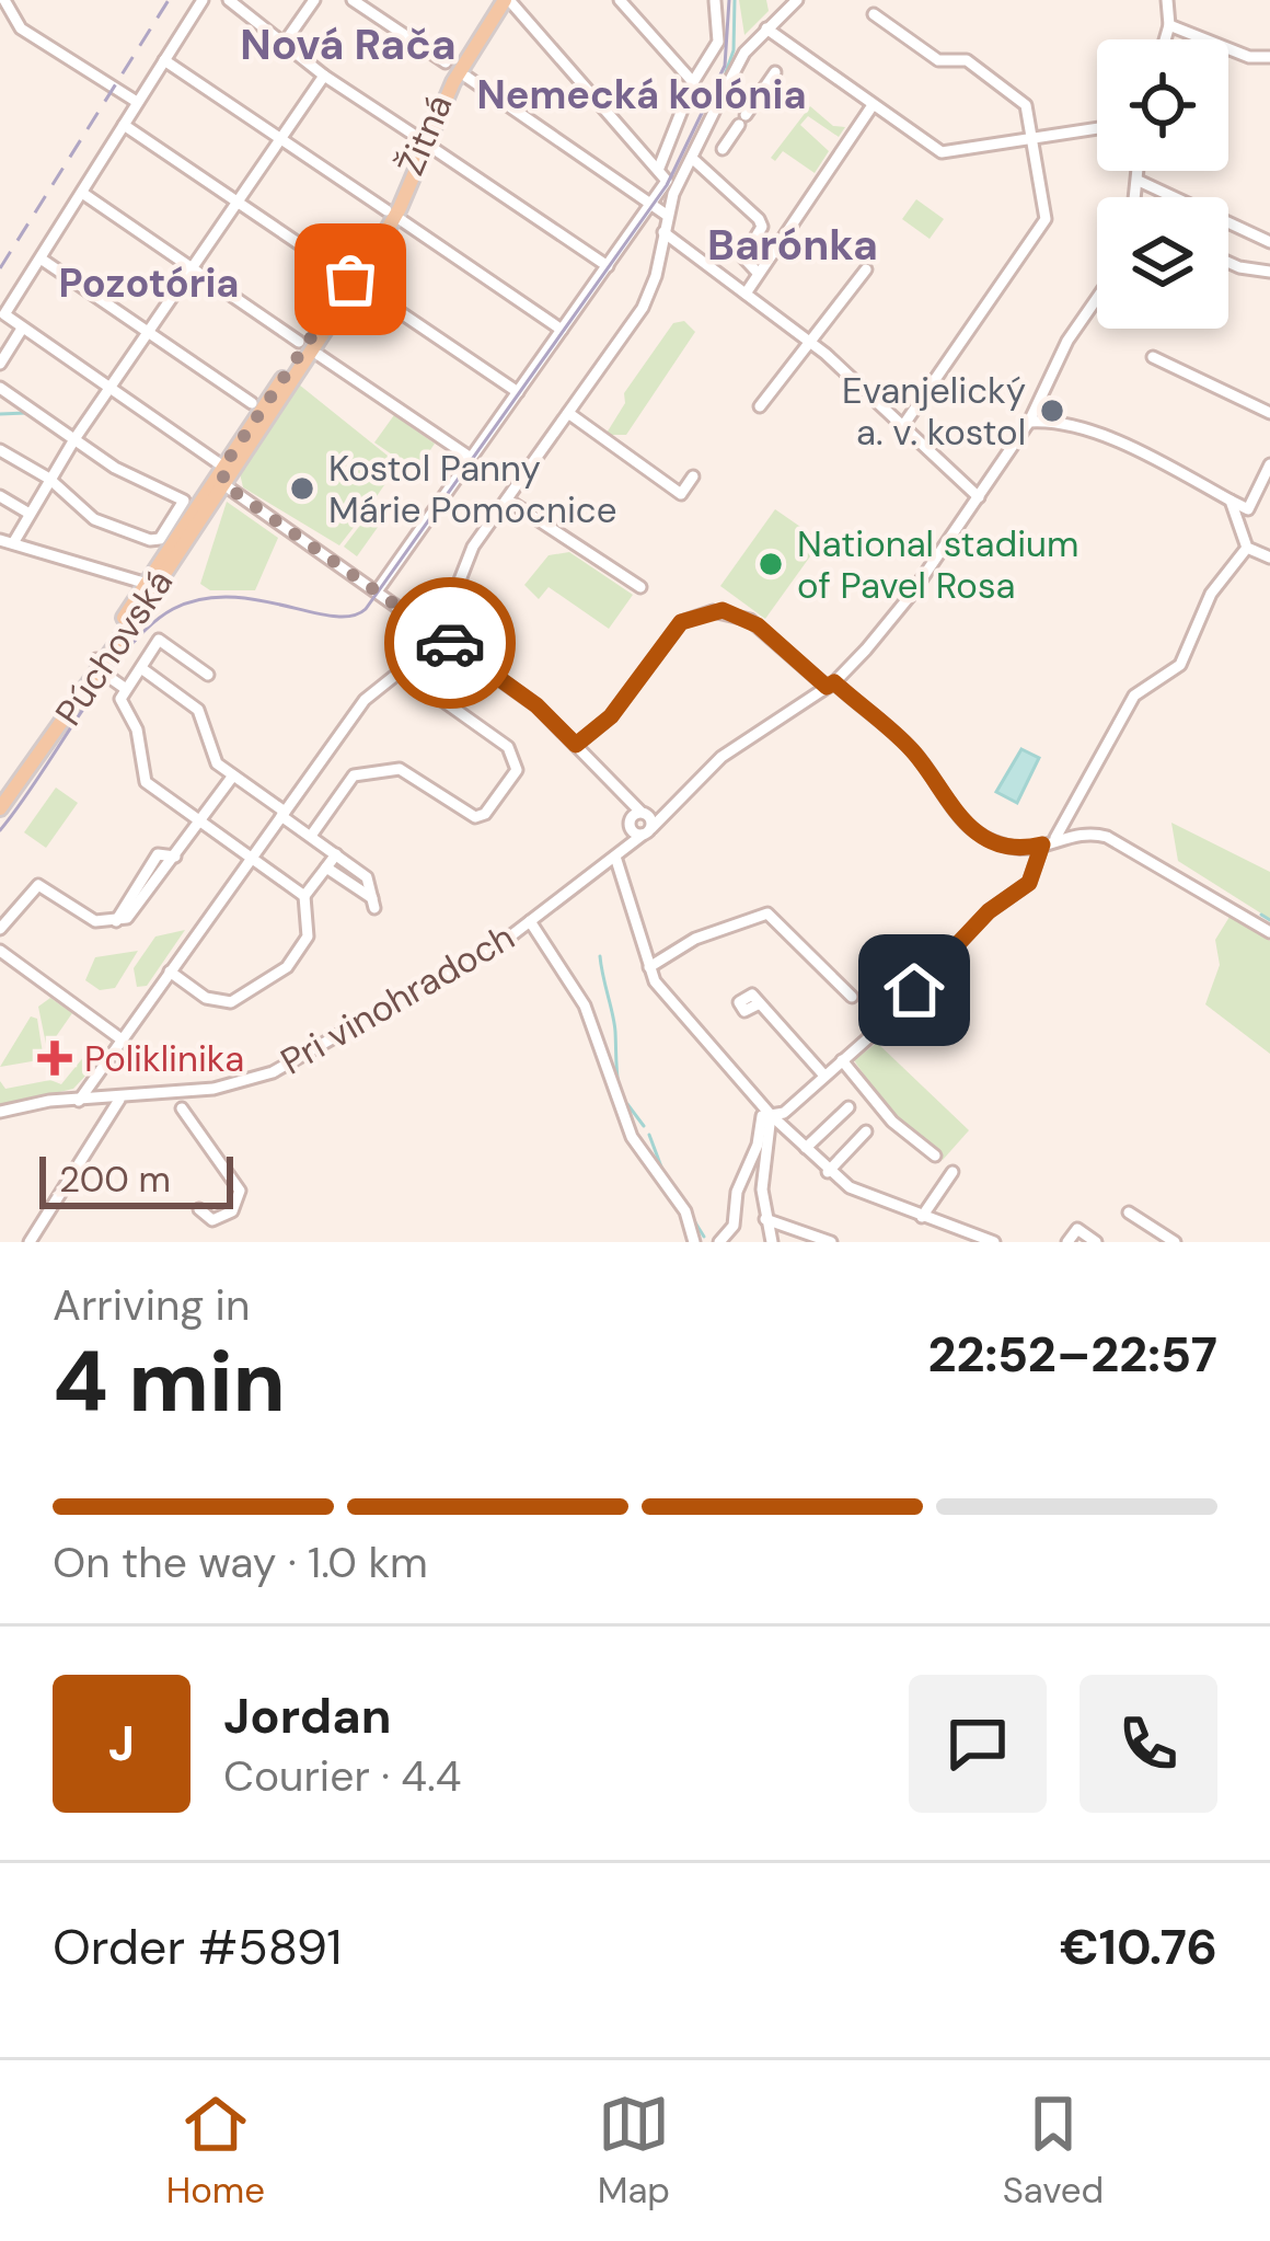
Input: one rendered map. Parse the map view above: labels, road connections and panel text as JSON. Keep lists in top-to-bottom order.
{
  "streets": {
    "main road": ["Žitná", "Púchovská"],
    "street": ["Pri vinohradoch"]
  },
  "crossings": [
    ["Žitná", "Púchovská"]
  ],
  "districts": [
    "Nová Rača",
    "Nemecká kolónia",
    "Barónka",
    "Pozotória"
  ],
  "places": {
    "other": ["Evanjelický a. v. kostol", "Kostol Panny Márie Pomocnice", "National stadium of Pavel Rosa"],
    "health": ["Poliklinika"]
  },
  "scale_bar": "200 m",
  "page": {
    "scale": "200 m",
    "heading": ["4 min", "Arriving in", "22:52–22:57"],
    "panel": [
      "Jordan",
      "Courier · 4.4",
      "Order #5891",
      "€10.76"
    ],
    "bar": "On the way · 1.0 km",
    "round": "J",
    "tabs": ["Home", "Map", "Saved"]
  }
}
